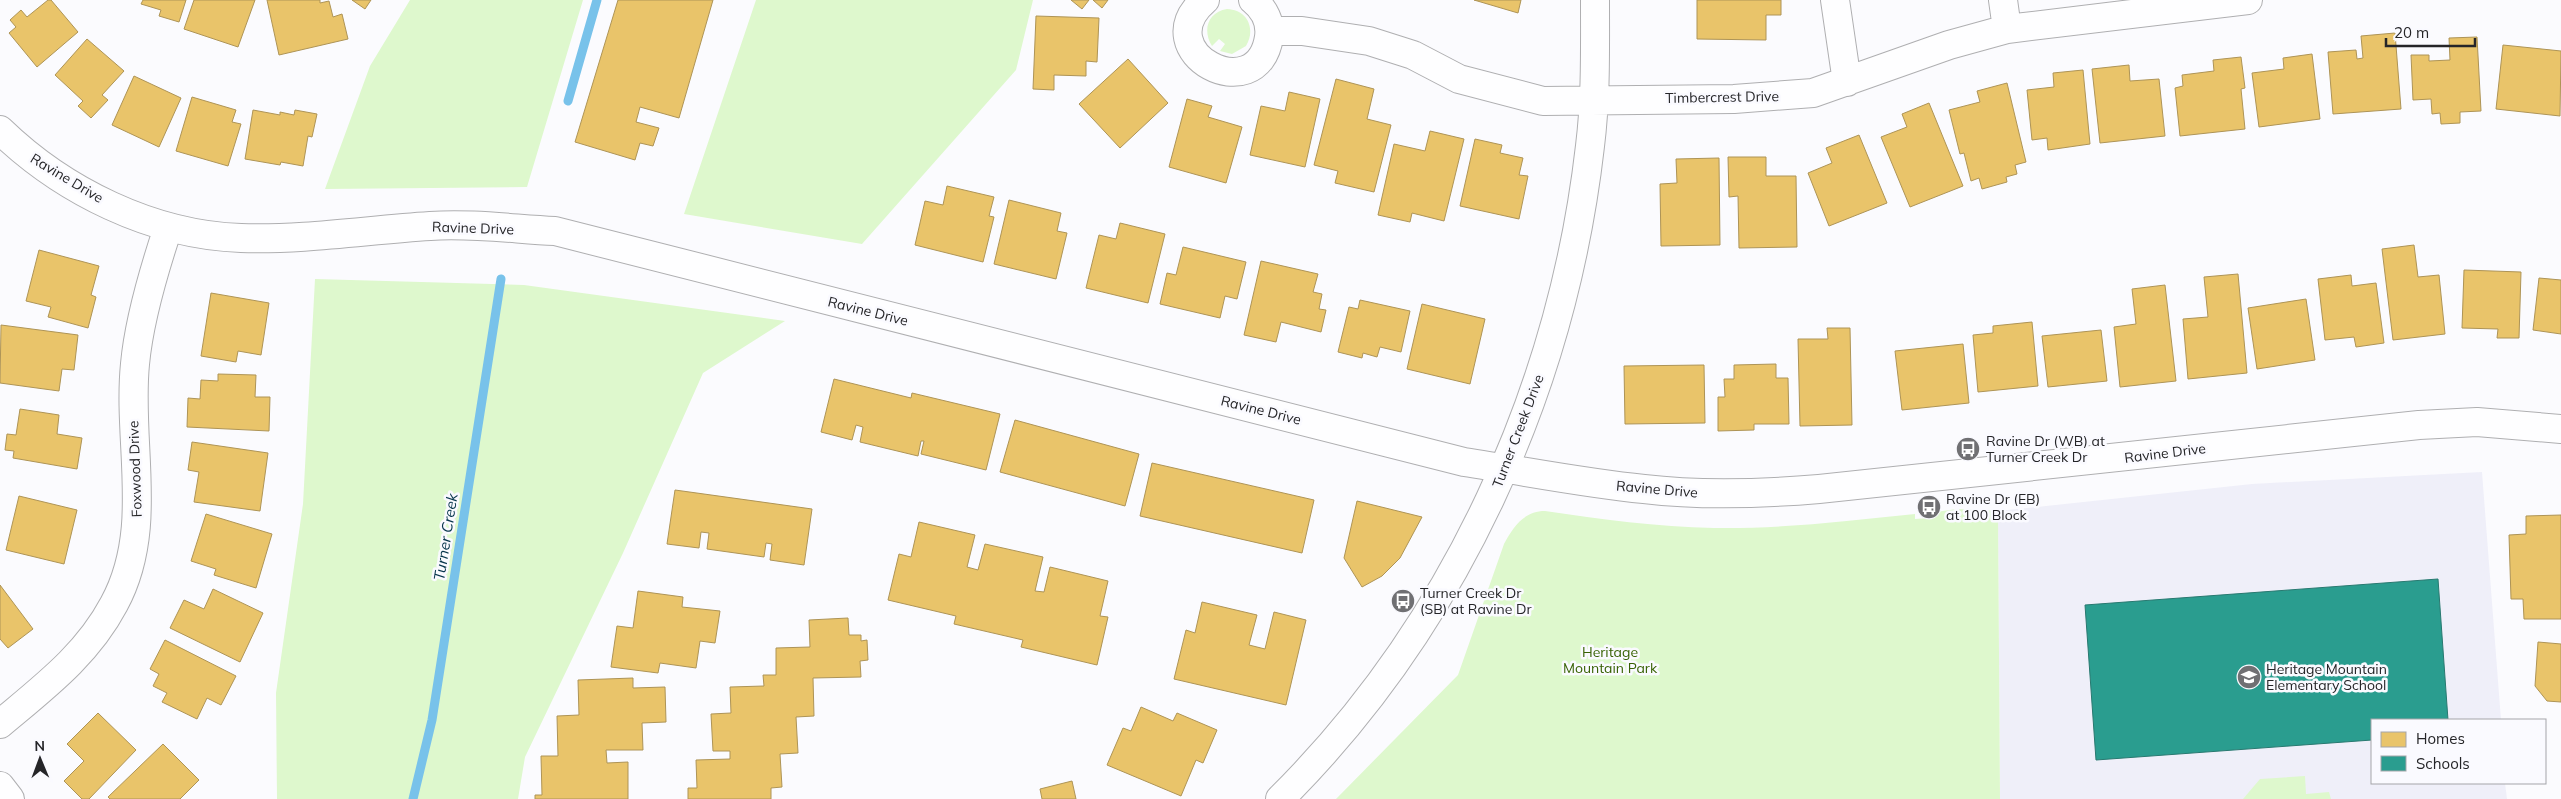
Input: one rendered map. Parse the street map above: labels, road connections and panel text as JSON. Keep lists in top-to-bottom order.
{
  "streets": {
    "street": [
      "Timbercrest Drive",
      "Ravine Drive",
      "Turner Creek Drive",
      "Foxwood Drive"
    ]
  },
  "crossings": [
    ["Timbercrest Drive", "Turner Creek Drive"],
    ["Ravine Drive", "Turner Creek Drive"],
    ["Ravine Drive", "Foxwood Drive"]
  ],
  "water": ["Turner Creek"],
  "parks": ["Heritage Mountain Park"],
  "places": {
    "bus stop": ["Ravine Dr (WB) at Turner Creek Dr", "Ravine Dr (EB) at 100 Block", "Turner Creek Dr (SB) at Ravine Dr"],
    "school or university": ["Heritage Mountain Elementary School"]
  },
  "legend": ["Homes", "Schools"],
  "scale_bar": "20 m",
  "north": "top"
}
